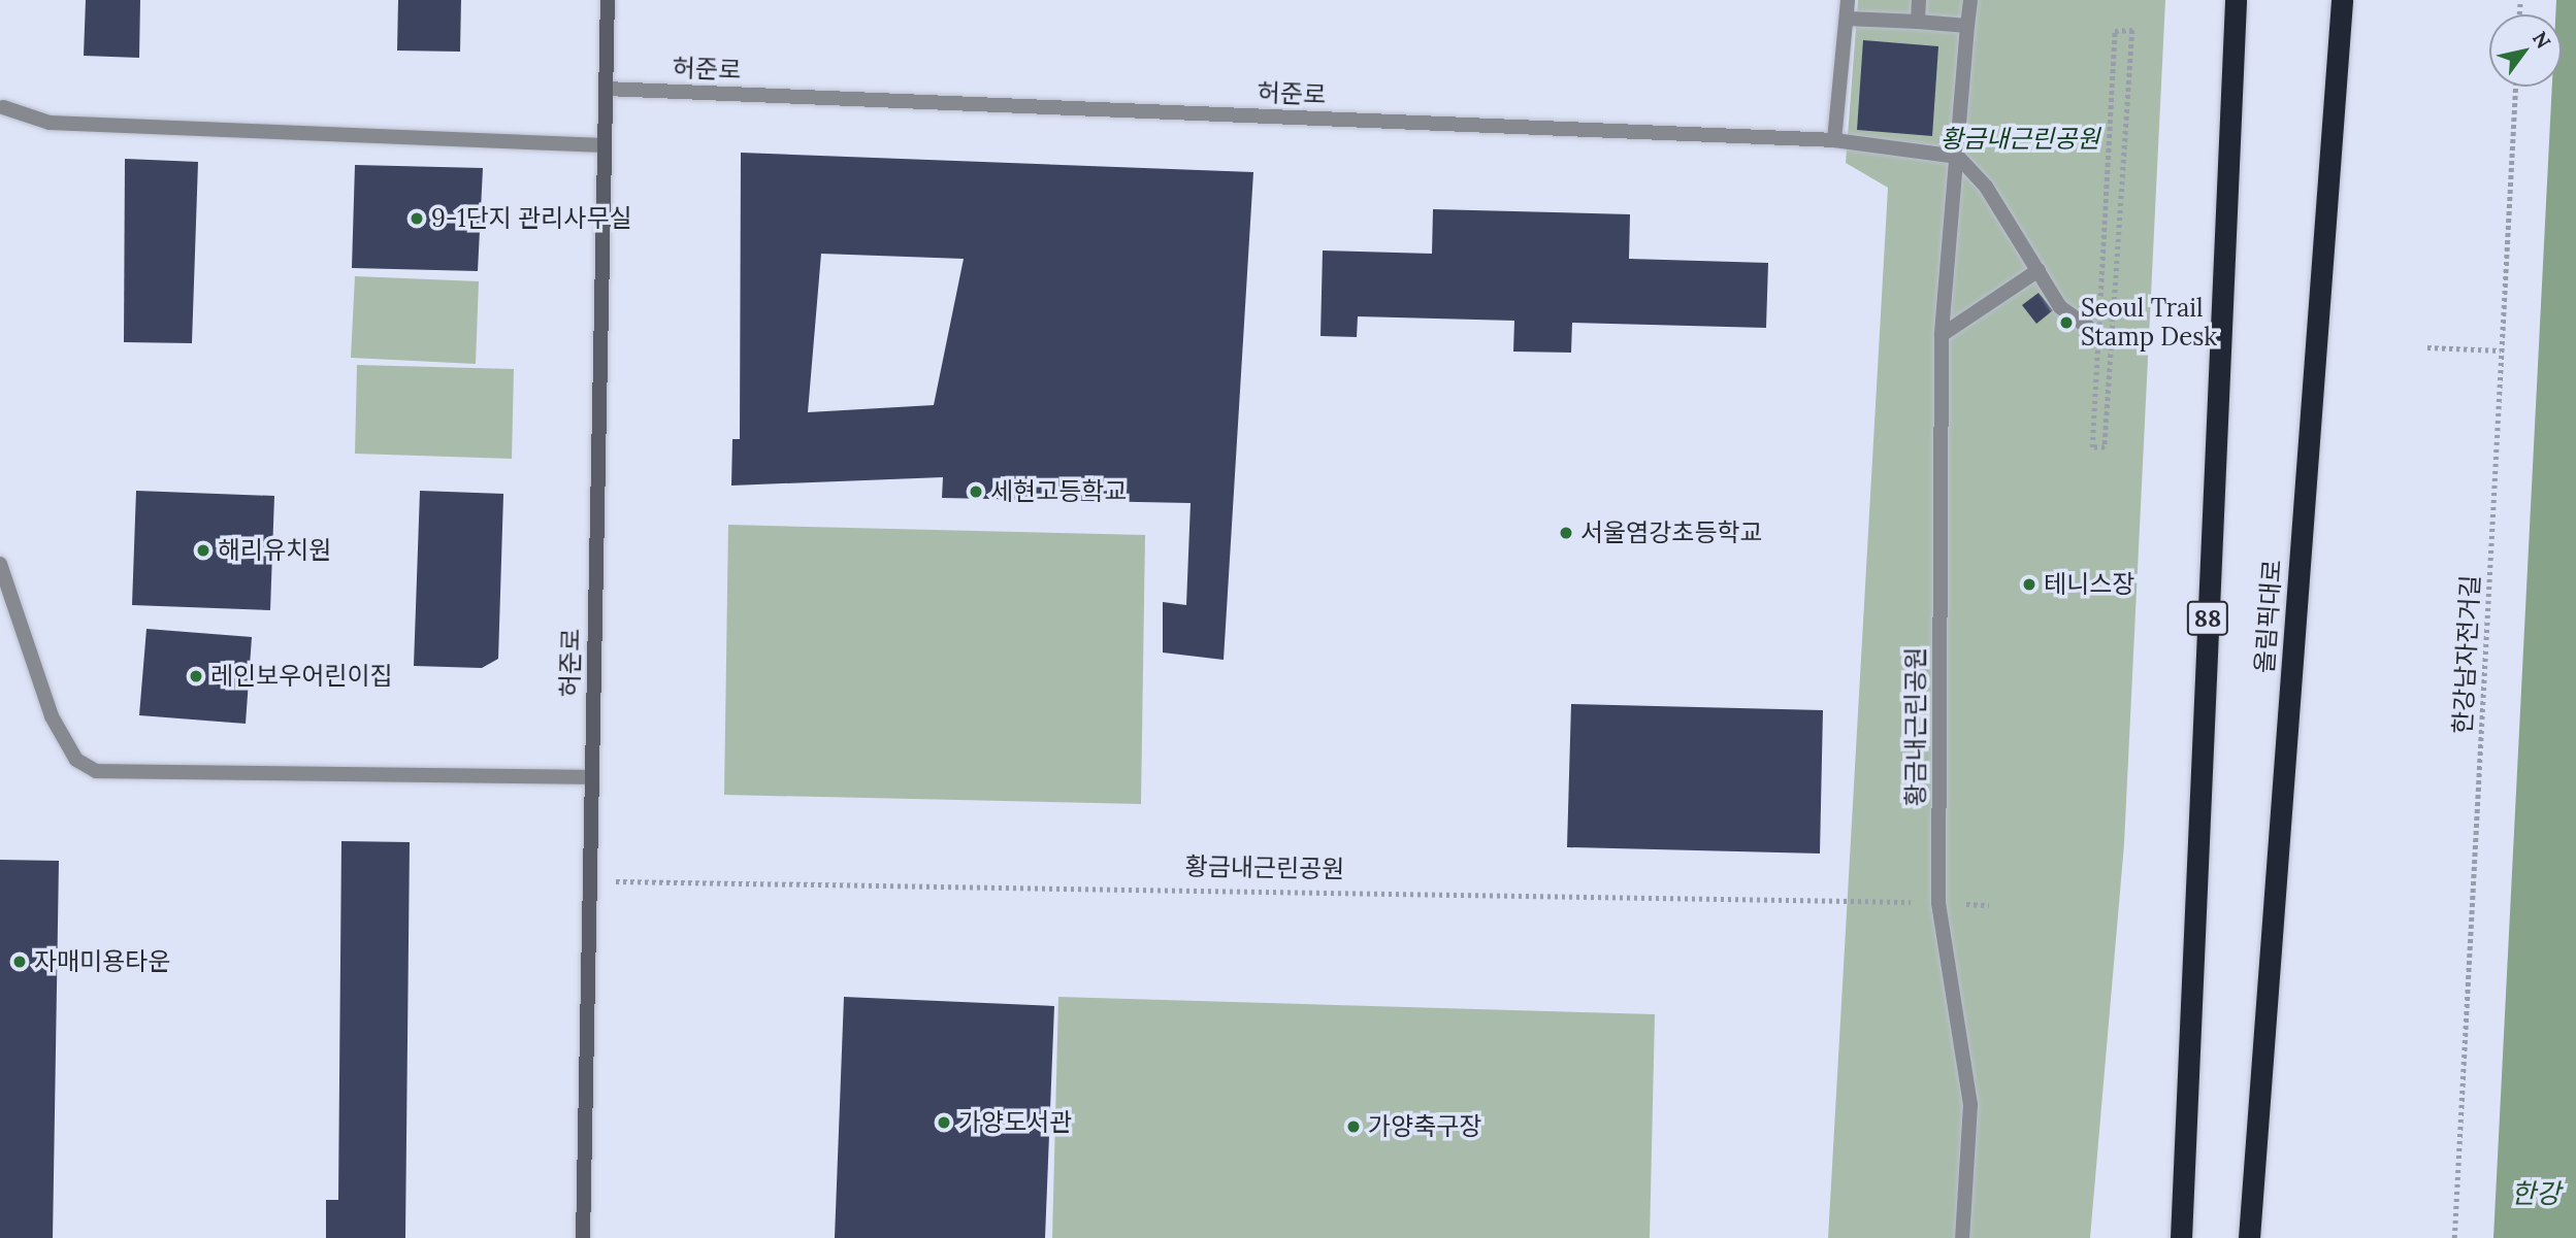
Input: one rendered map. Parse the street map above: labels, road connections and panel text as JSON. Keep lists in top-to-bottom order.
{
  "streets": {
    "highway": ["올림픽대로", "88"],
    "street": ["허준로", "황금내근린공원"],
    "path": ["한강남자전거길"]
  },
  "crossings": [
    ["허준로", "황금내근린공원"]
  ],
  "water": ["한강"],
  "parks": ["황금내근린공원"],
  "places": [
    "9-1단지 관리사무실",
    "Seoul Trail Stamp Desk",
    "세현고등학교",
    "서울염강초등학교",
    "해리유치원",
    "테니스장",
    "레인보우어린이집",
    "자매미용타운",
    "가양도서관",
    "가양축구장"
  ],
  "north": "top right"
}
